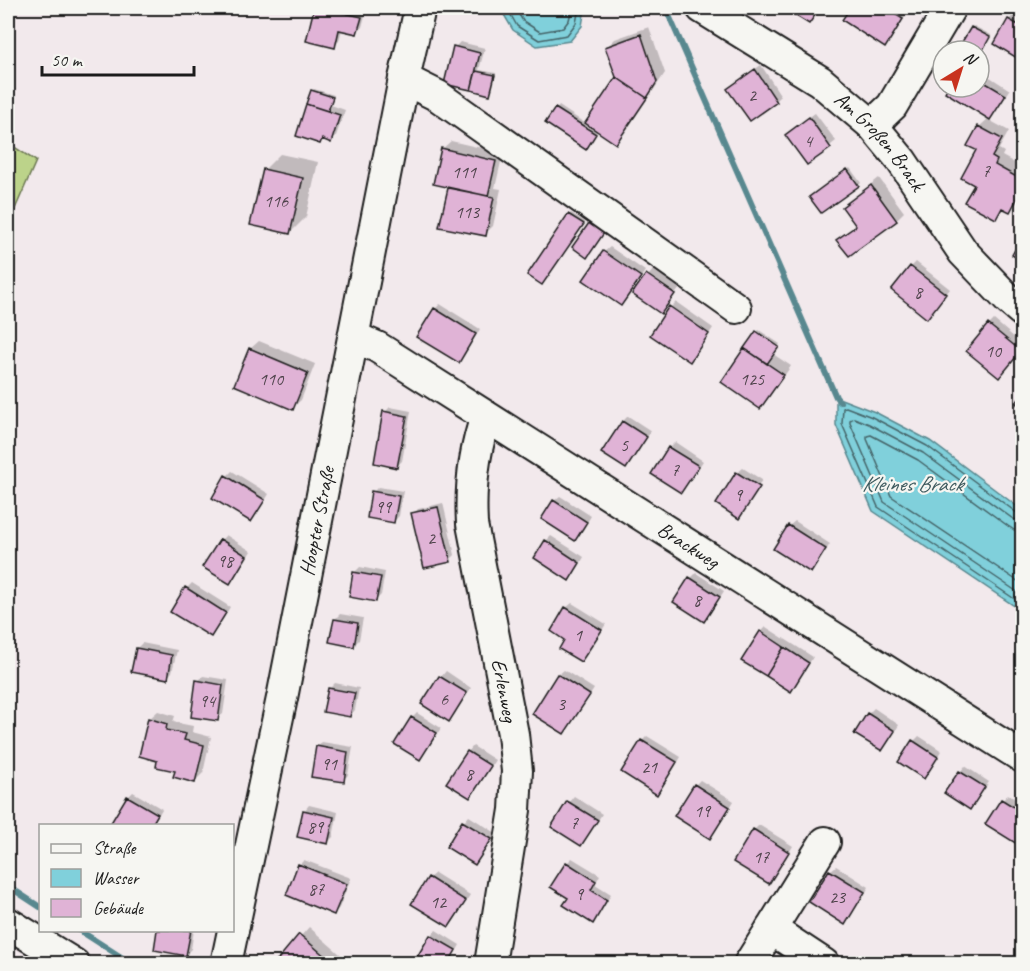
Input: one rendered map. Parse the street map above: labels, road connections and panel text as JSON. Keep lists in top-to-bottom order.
{
  "streets": {
    "street": [
      "Am Großen Brack",
      "Hoopter Straße",
      "Brackweg",
      "Erlenweg"
    ]
  },
  "crossings": [
    ["Hoopter Straße", "Brackweg"],
    ["Brackweg", "Erlenweg"]
  ],
  "water": ["Kleines Brack"],
  "house_numbers": [
    "2",
    "4",
    "7",
    "111",
    "116",
    "113",
    "8",
    "10",
    "110",
    "125",
    "5",
    "7",
    "9",
    "99",
    "2",
    "98",
    "8",
    "1",
    "6",
    "94",
    "3",
    "91",
    "21",
    "8",
    "19",
    "7",
    "89",
    "17",
    "87",
    "9",
    "23",
    "12"
  ],
  "legend": ["Straße", "Wasser", "Gebäude"],
  "scale_bar": "50 m",
  "north": "top right"
}
